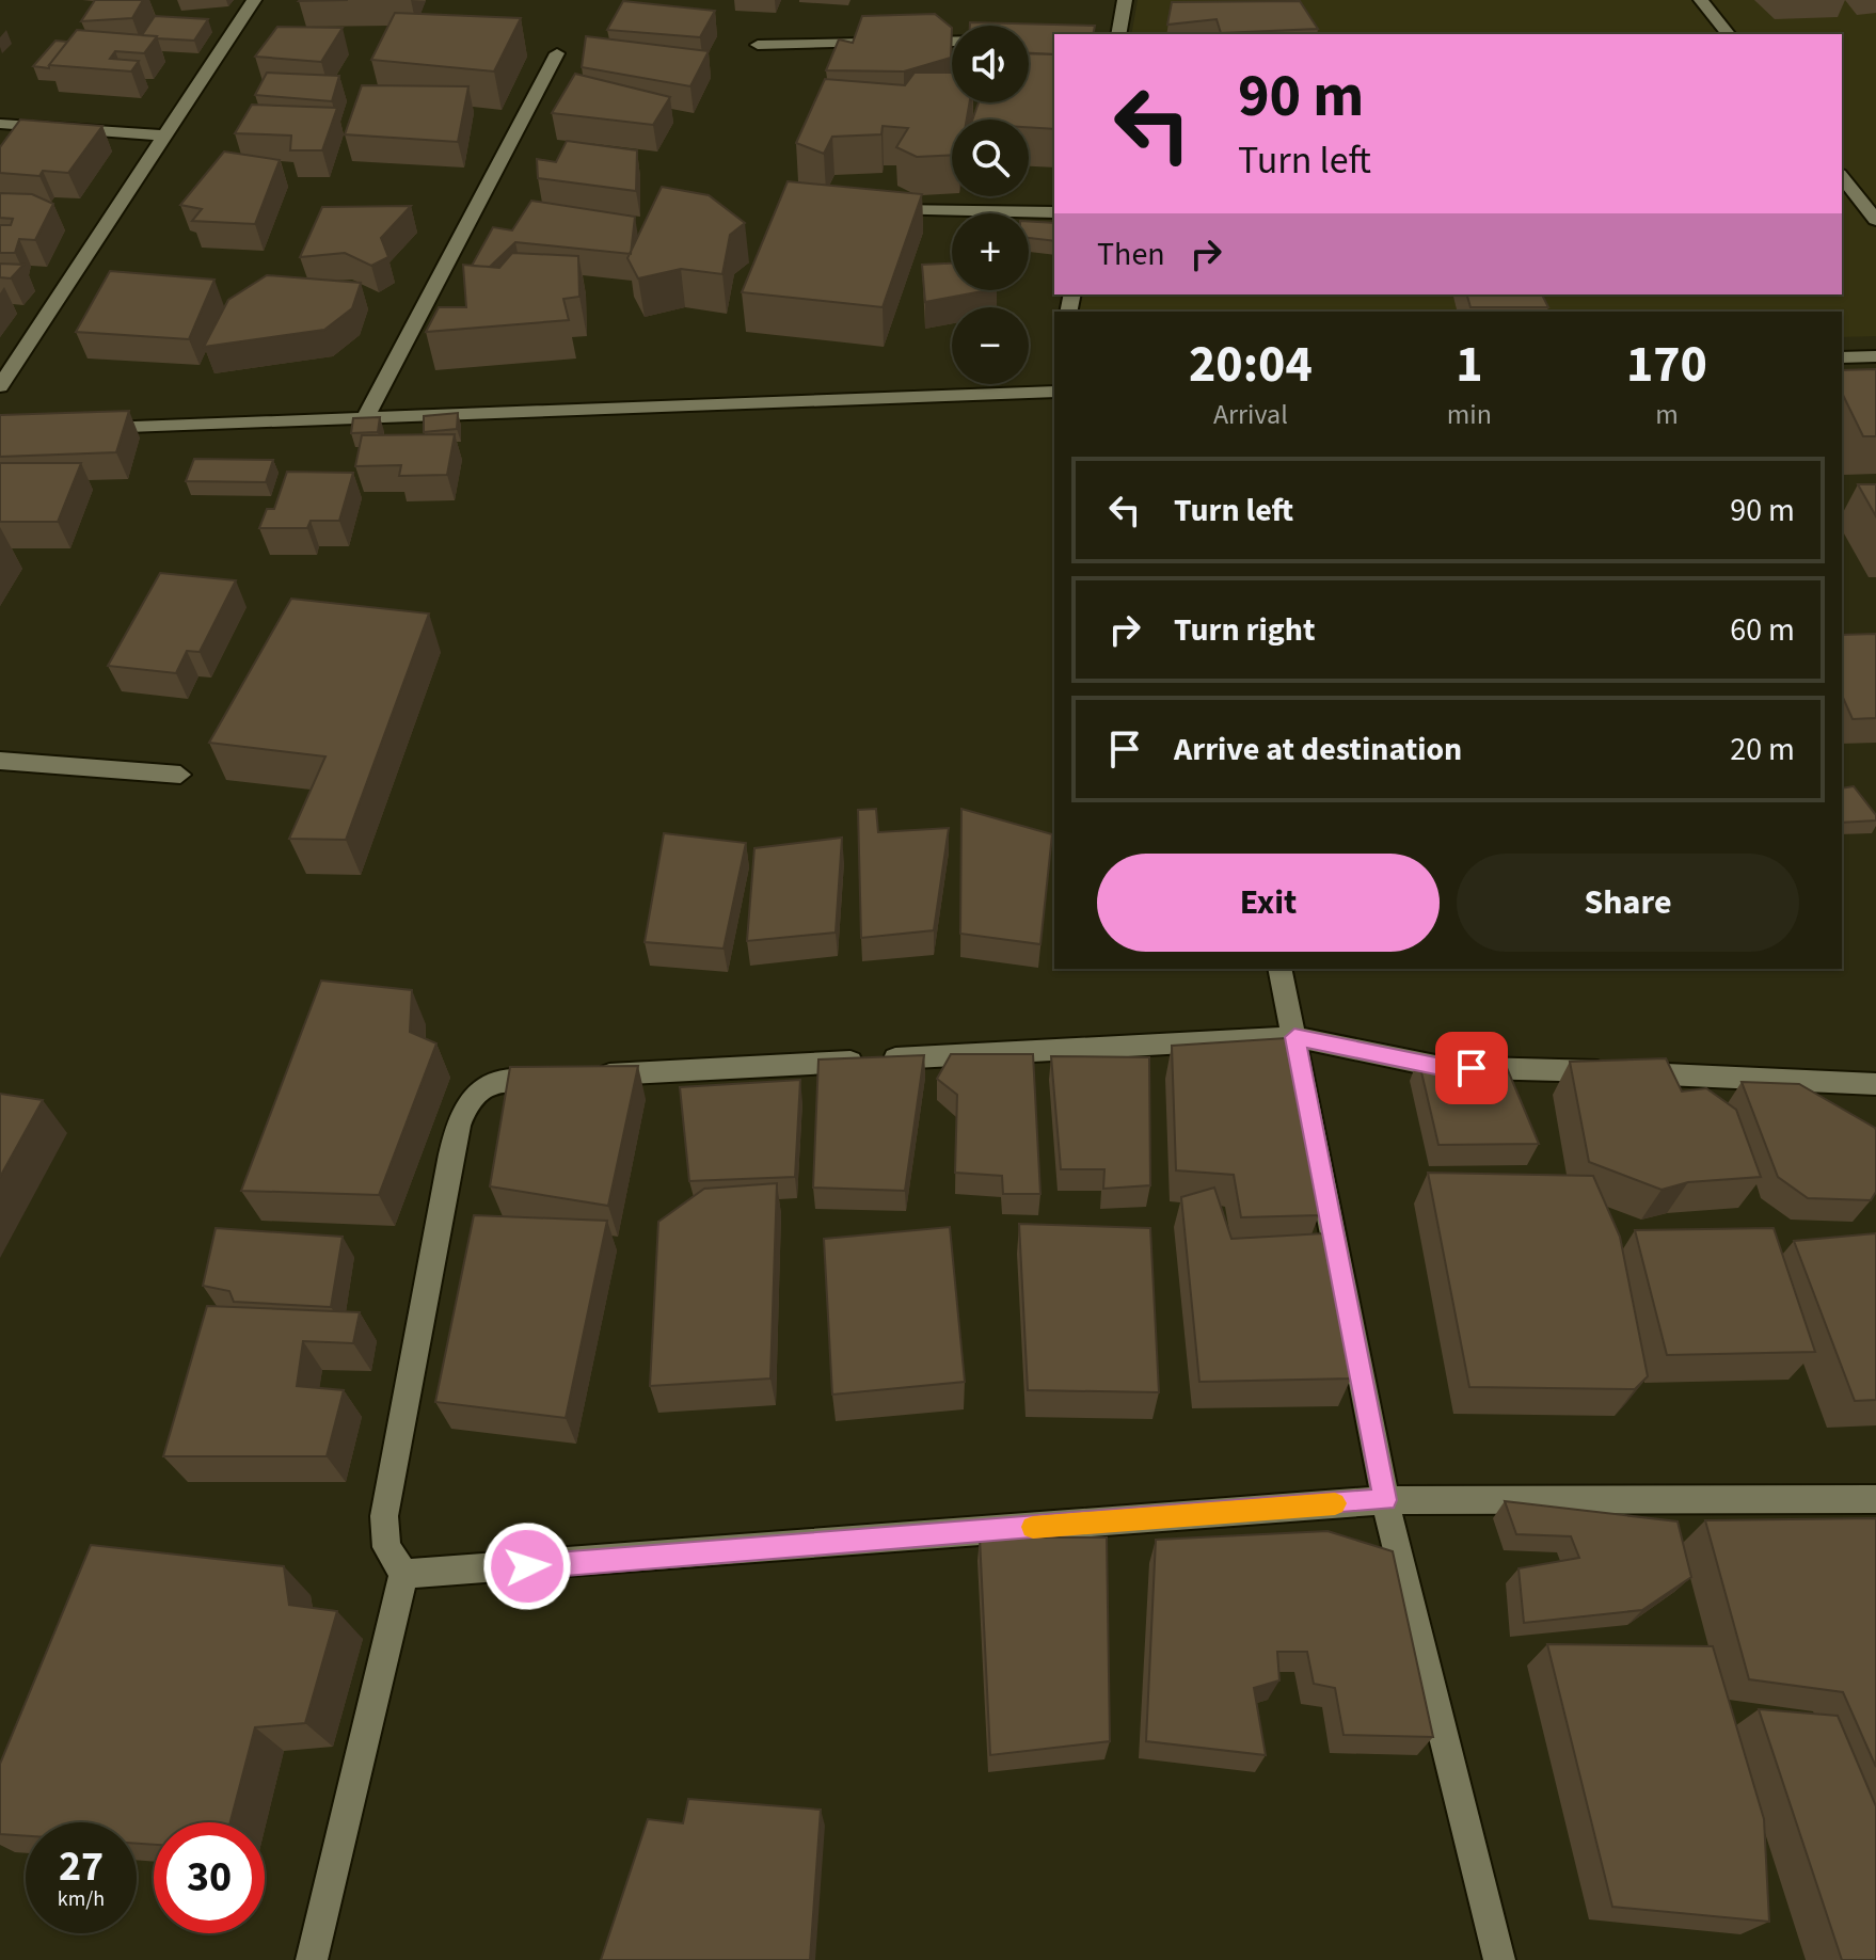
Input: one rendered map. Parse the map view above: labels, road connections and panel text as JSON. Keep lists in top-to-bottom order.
{
  "page": {
    "map_buttons": ["+", "−"],
    "turn": ["90 m", "Turn left"],
    "then": "Then",
    "eta": [
      "20:04",
      "Arrival",
      "1",
      "min",
      "170",
      "m"
    ],
    "list": [
      {
        "name": "Turn left",
        "value": "90 m"
      },
      {
        "name": "Turn right",
        "value": "60 m"
      },
      {
        "name": "Arrive at destination",
        "value": "20 m"
      }
    ],
    "buttons": ["Exit", "Share"],
    "speed": "27 km/h",
    "limit": "30"
  }
}
